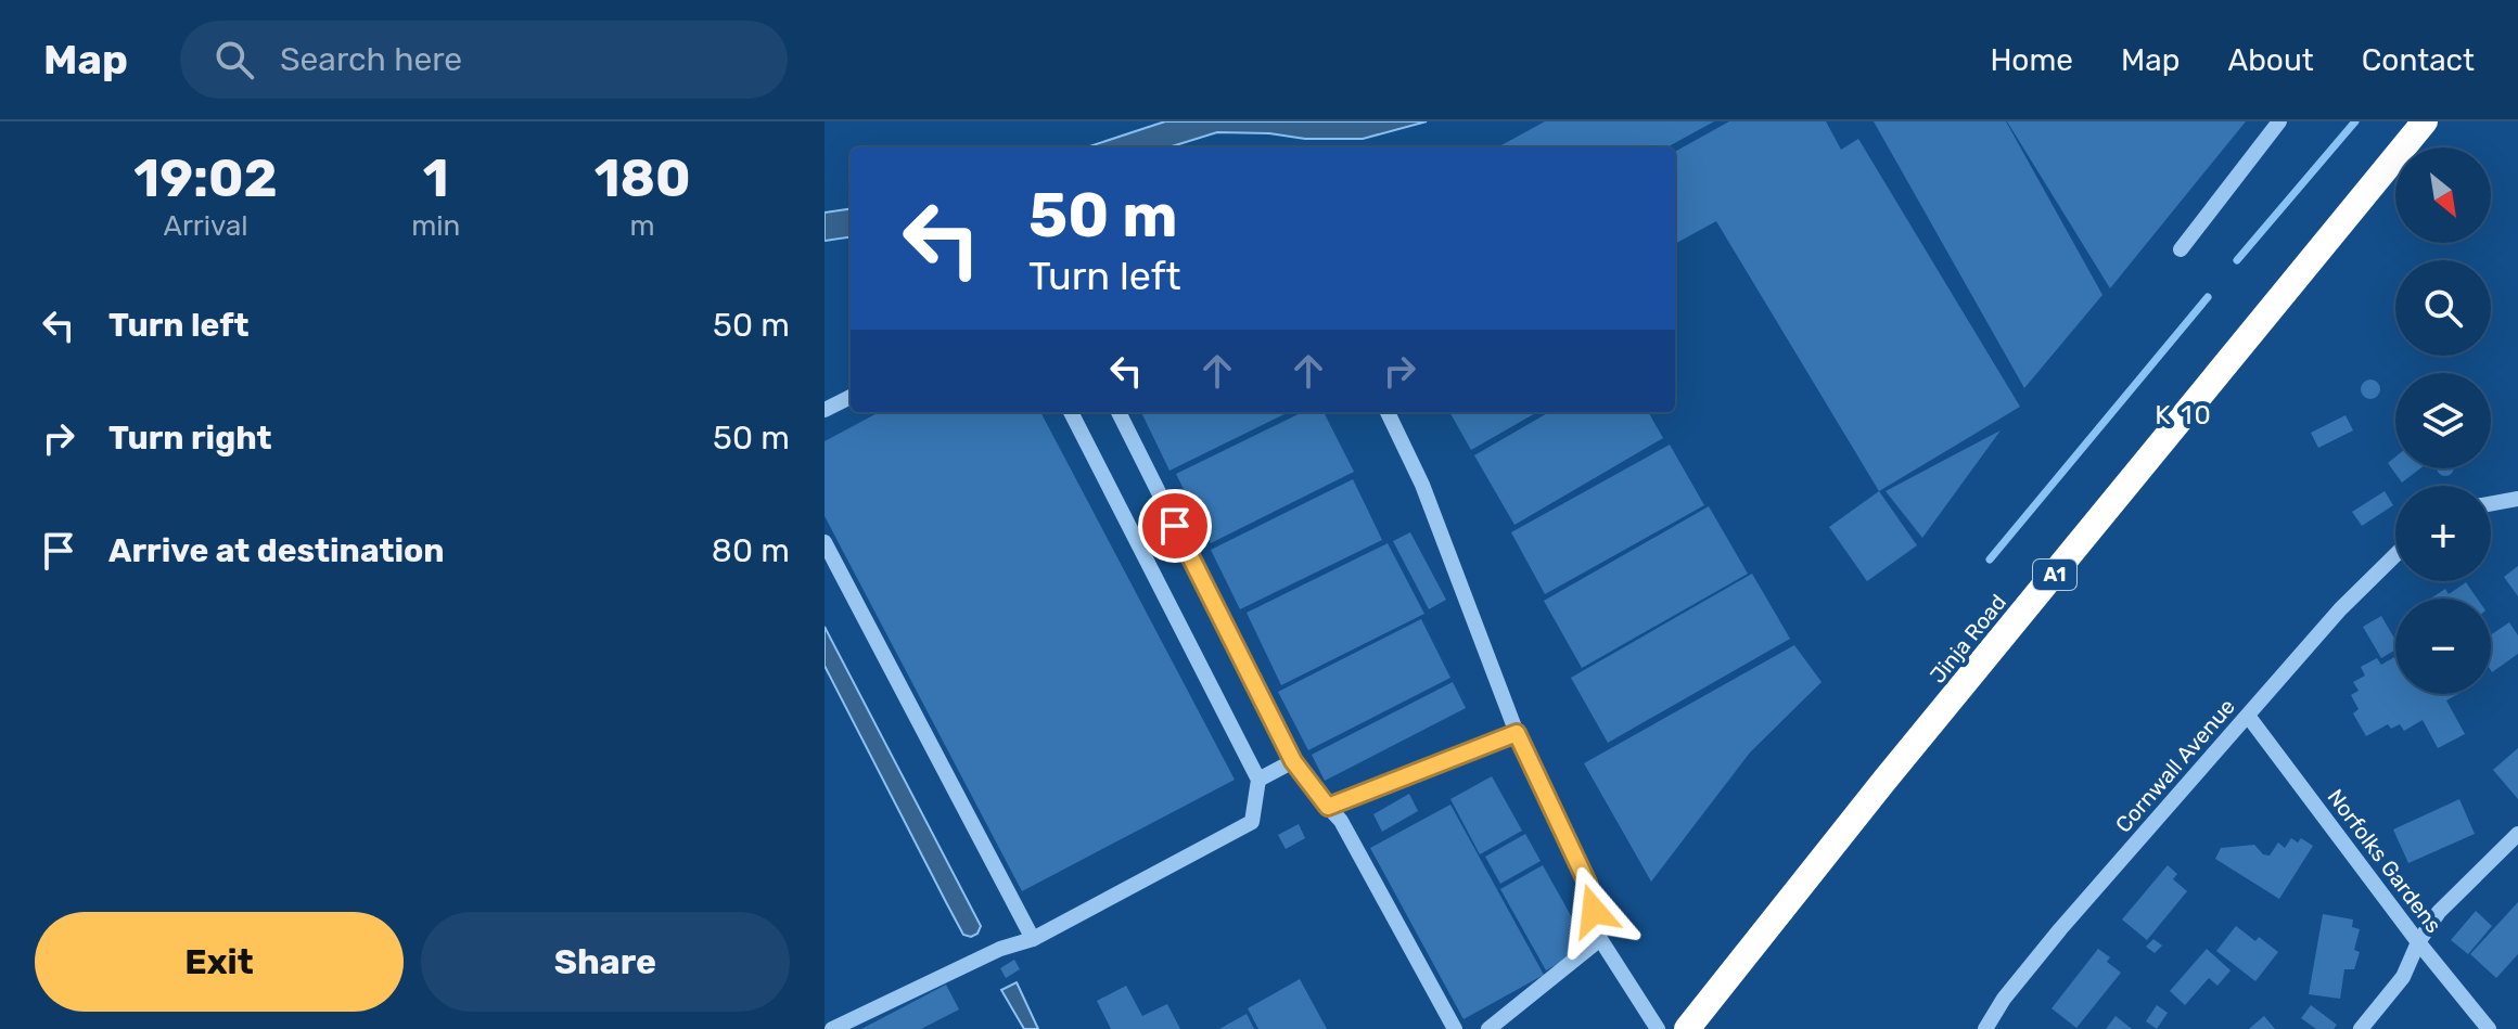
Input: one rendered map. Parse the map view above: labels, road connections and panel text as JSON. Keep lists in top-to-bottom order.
{
  "streets": {
    "highway": ["A1", "Jinja Road"],
    "street": ["Cornwall Avenue", "Norfolks Gardens"]
  },
  "crossings": [
    ["Cornwall Avenue", "Norfolks Gardens"]
  ],
  "districts": ["K 10"],
  "north": "bottom right",
  "page": {
    "header": "Map",
    "search": "Search here",
    "nav": [
      "Home",
      "Map",
      "About",
      "Contact"
    ],
    "eta": [
      "19:02",
      "Arrival",
      "1",
      "min",
      "180",
      "m"
    ],
    "map_buttons": ["+", "−"],
    "turn": ["50 m", "Turn left"],
    "list": [
      {
        "name": "Turn left",
        "value": "50 m"
      },
      {
        "name": "Turn right",
        "value": "50 m"
      },
      {
        "name": "Arrive at destination",
        "value": "80 m"
      }
    ],
    "buttons": ["Exit", "Share"]
  }
}
